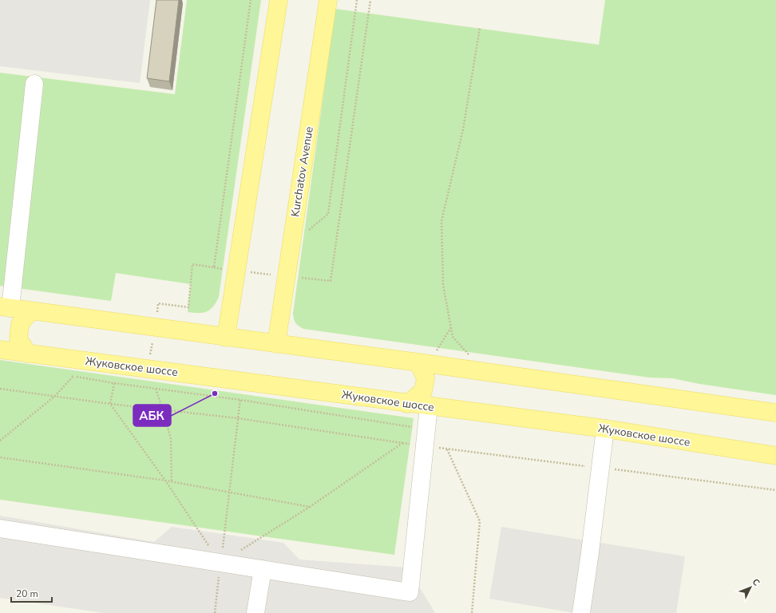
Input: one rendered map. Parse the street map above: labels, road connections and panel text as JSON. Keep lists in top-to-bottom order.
{
  "streets": {
    "main road": ["Kurchatov Avenue", "Жуковское шоссе"]
  },
  "places": ["АБК"],
  "scale_bar": "20 m",
  "north": "top right"
}
